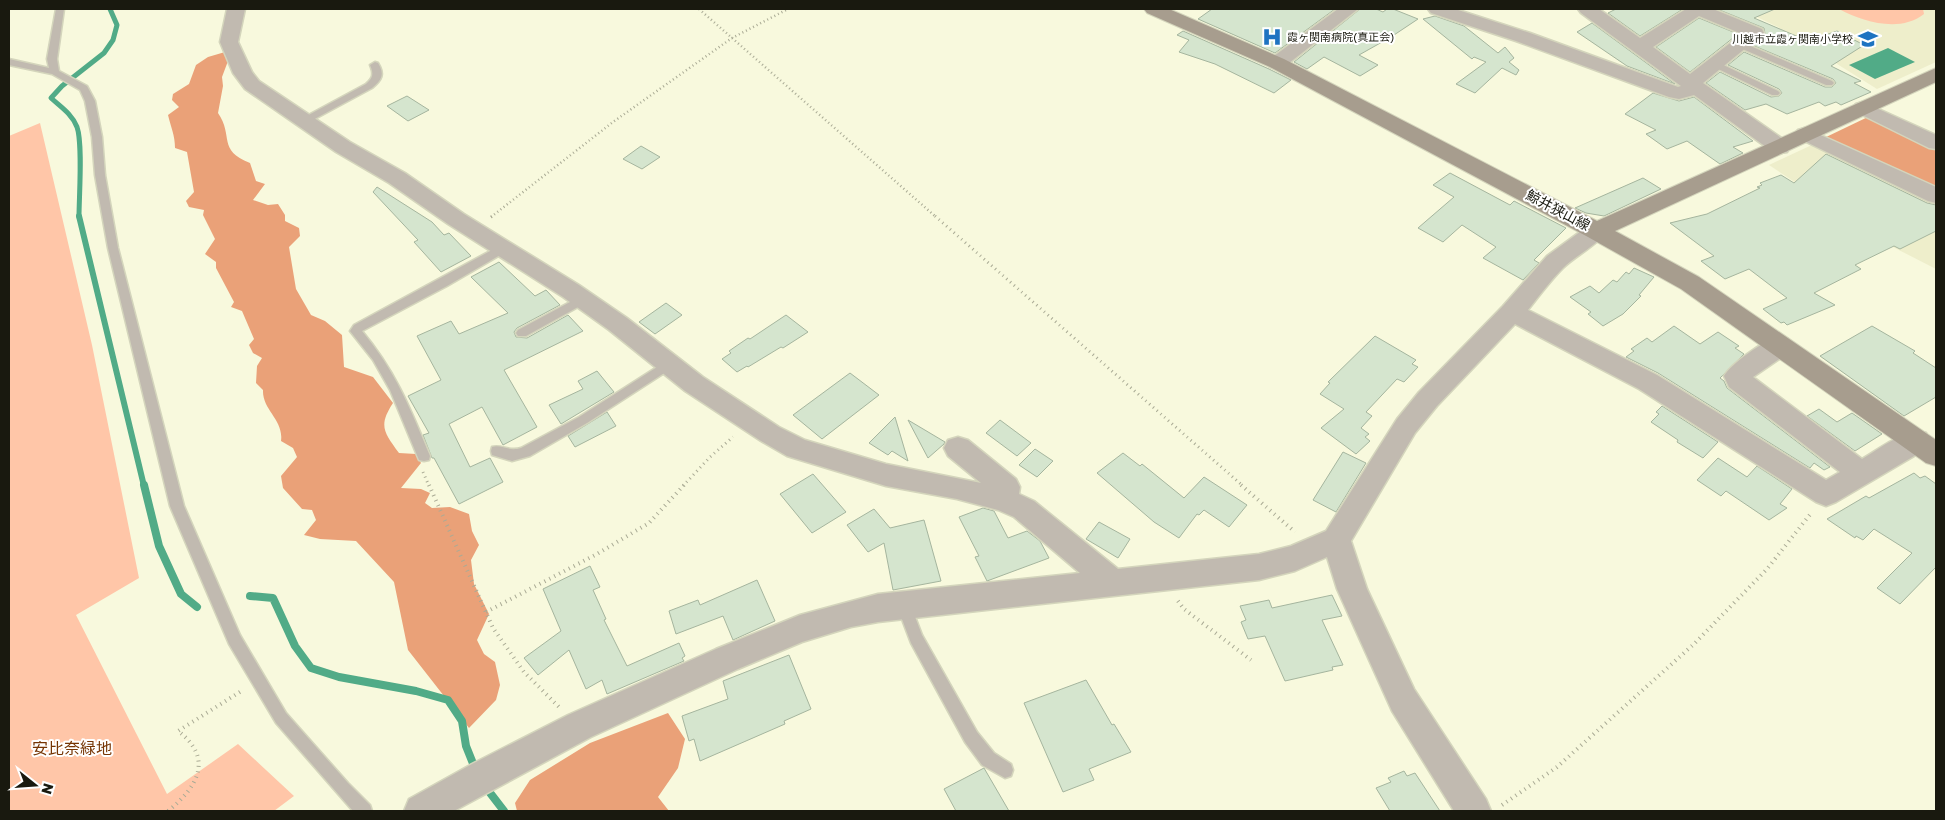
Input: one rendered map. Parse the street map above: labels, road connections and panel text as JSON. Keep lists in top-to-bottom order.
{
  "streets": {
    "main road": ["鯨井狭山線"]
  },
  "parks": ["安比奈緑地"],
  "places": {
    "hospital": ["霞ヶ関南病院(真正会)"],
    "school or university": ["川越市立霞ヶ関南小学校"]
  },
  "north": "right"
}
